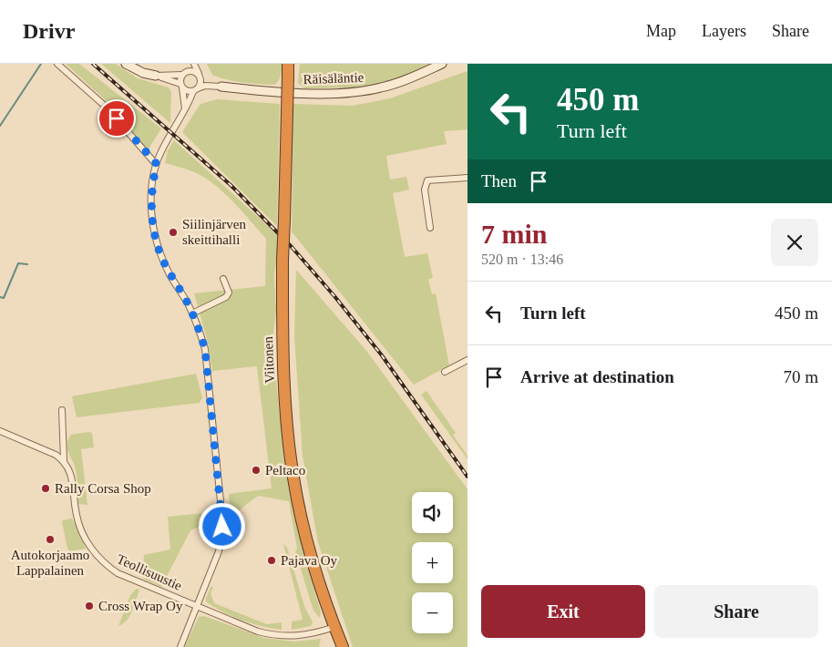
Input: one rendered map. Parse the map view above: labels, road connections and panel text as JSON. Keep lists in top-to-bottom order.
{
  "streets": {
    "highway": ["Viitonen"],
    "street": ["Räisäläntie", "Teollisuustie"]
  },
  "crossings": [
    ["Viitonen", "Teollisuustie"]
  ],
  "places": [
    "Siilinjärven skeittihalli",
    "Peltaco",
    "Rally Corsa Shop",
    "Autokorjaamo Lappalainen",
    "Pajava Oy",
    "Cross Wrap Oy"
  ],
  "page": {
    "header": "Drivr",
    "nav": ["Map", "Layers", "Share"],
    "turn": ["450 m", "Turn left"],
    "then": "Then",
    "heading": ["7 min", "520 m · 13:46"],
    "list": [
      {
        "name": "Turn left",
        "value": "450 m"
      },
      {
        "name": "Arrive at destination",
        "value": "70 m"
      }
    ],
    "map_buttons": ["+", "−"],
    "buttons": ["Exit", "Share"]
  }
}
